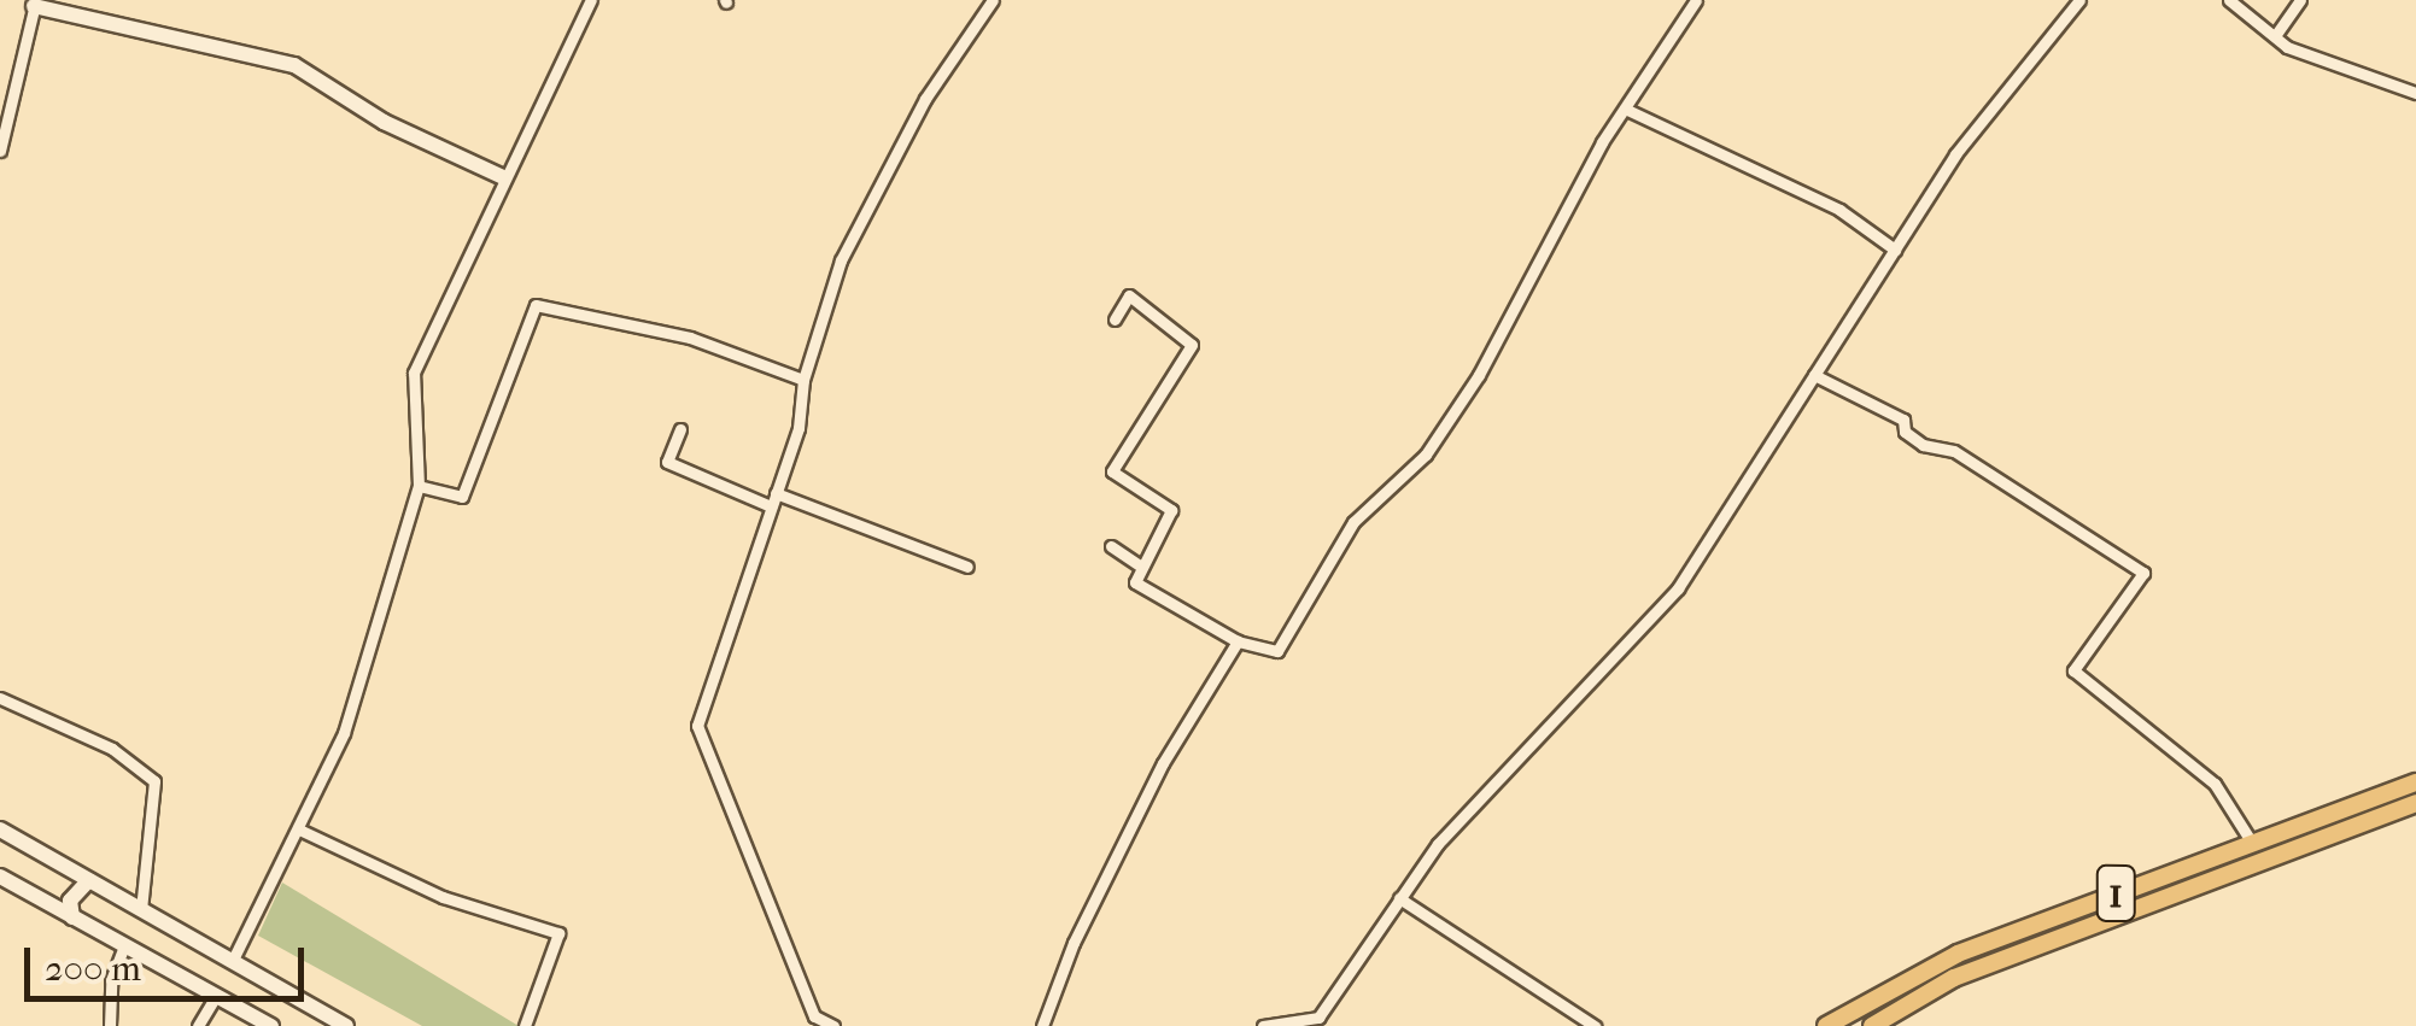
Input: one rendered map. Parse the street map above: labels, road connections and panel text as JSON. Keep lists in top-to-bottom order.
{
  "streets": {
    "main road": ["1"]
  },
  "scale_bar": "200 m"
}
